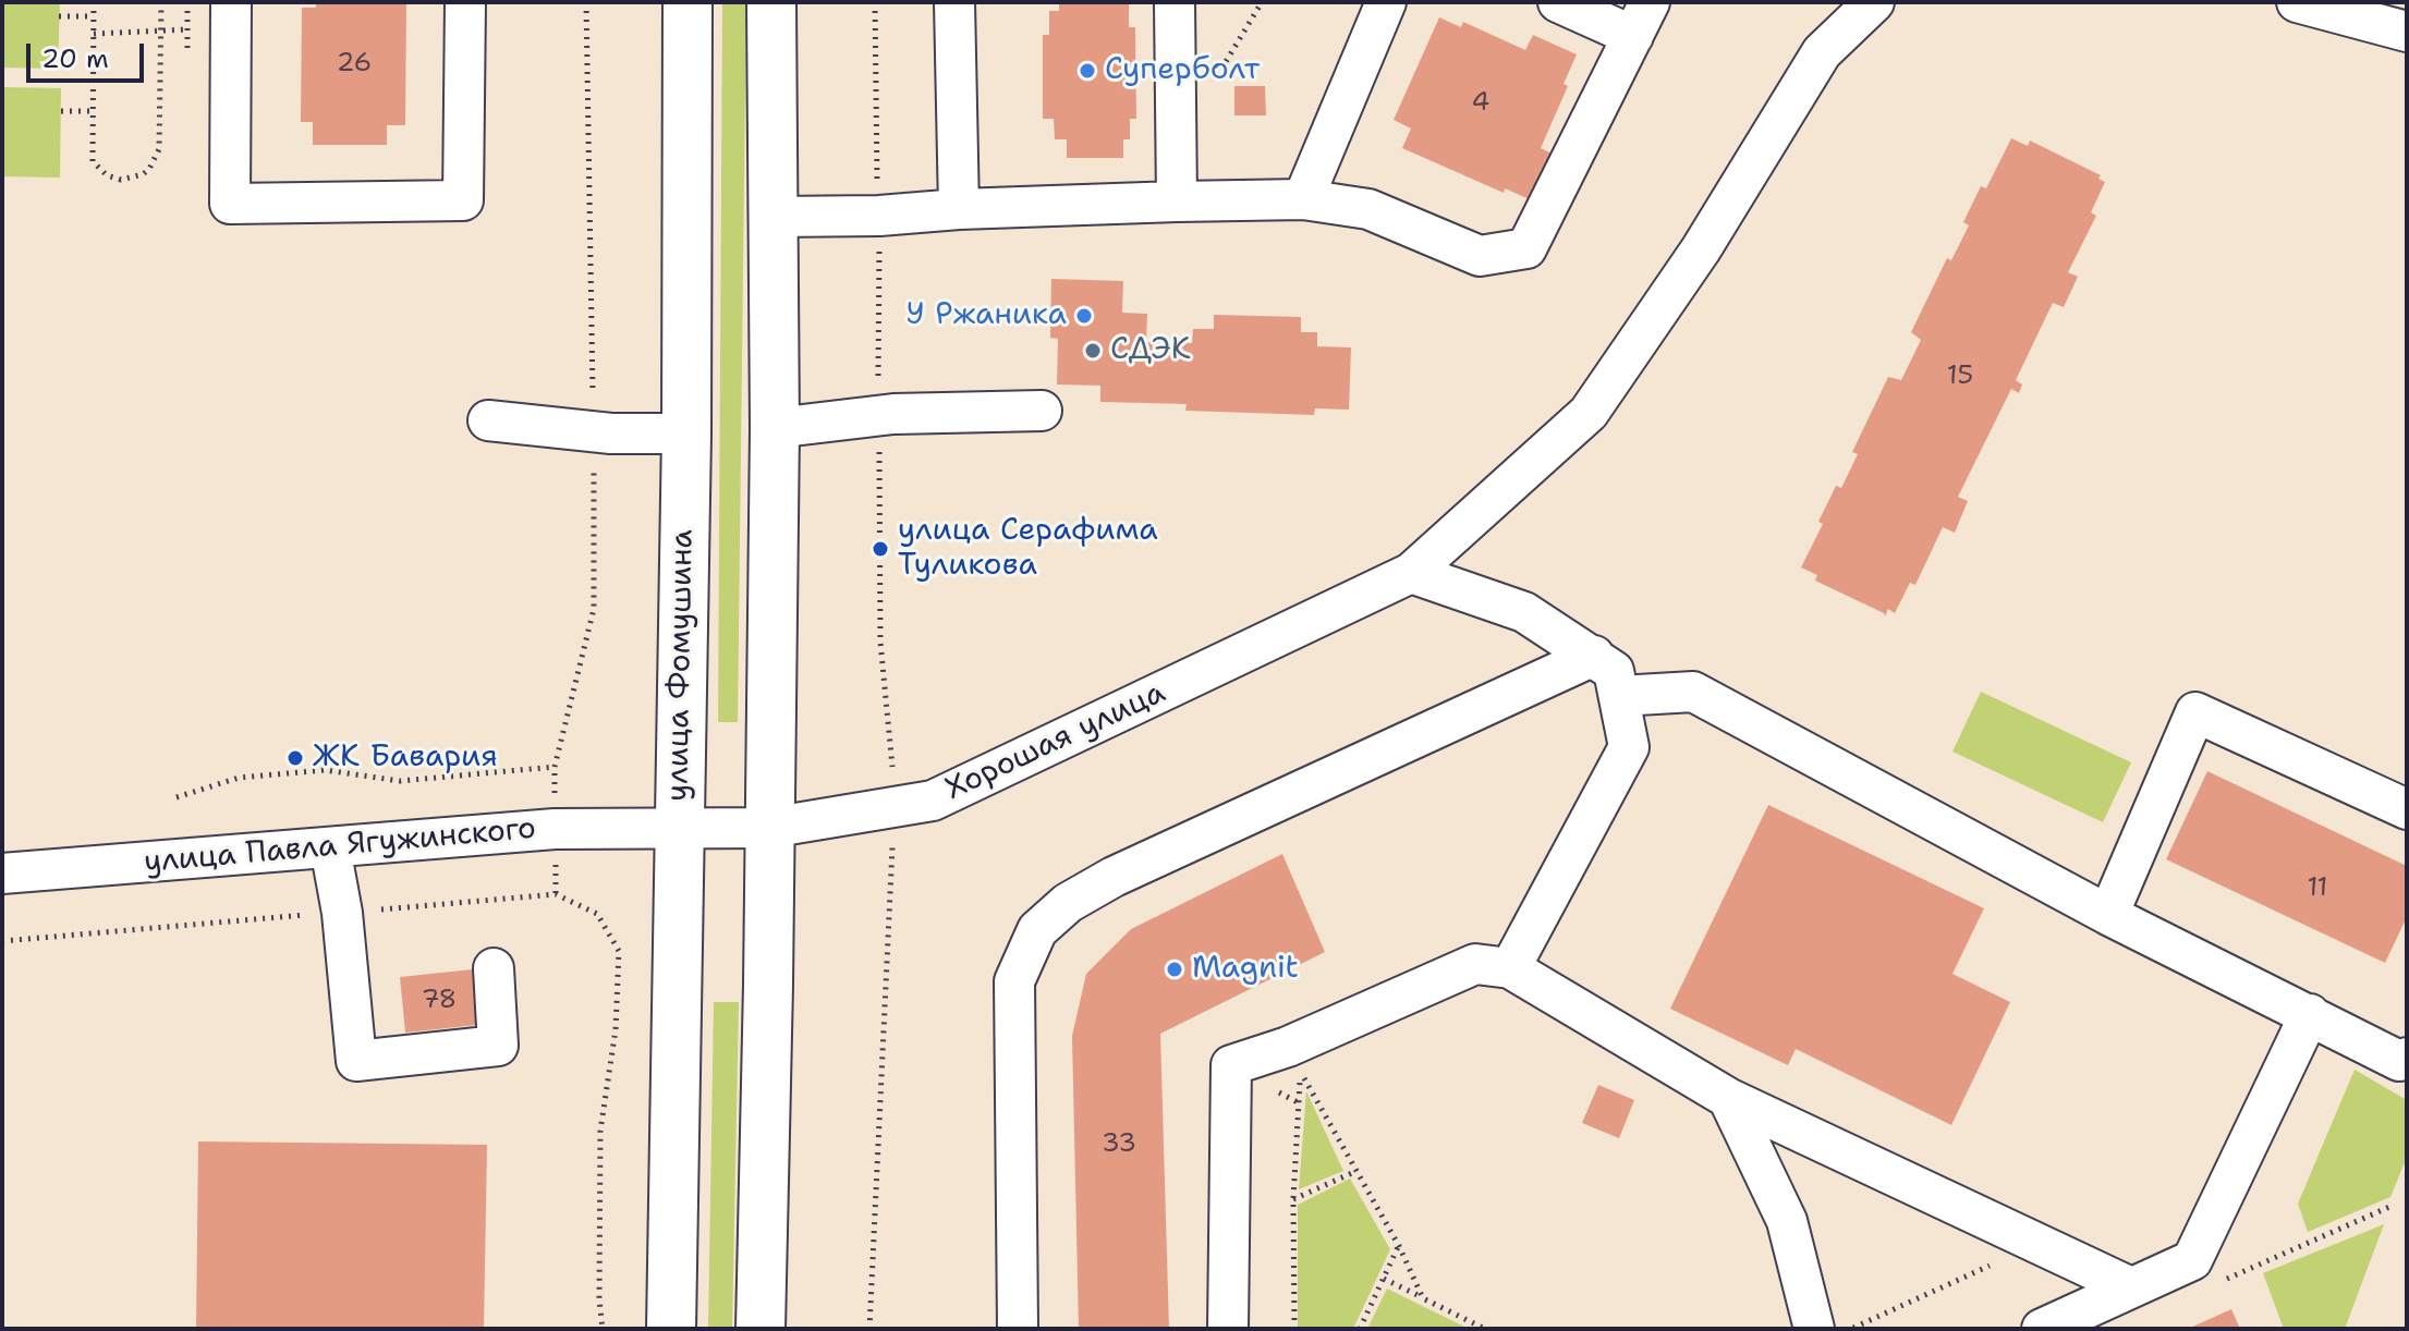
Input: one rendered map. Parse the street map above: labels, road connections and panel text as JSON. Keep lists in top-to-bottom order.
{
  "streets": {
    "main road": ["улица Фомушина"],
    "street": ["Хорошая улица", "улица Павла Ягужинского"]
  },
  "crossings": [
    ["улица Фомушина", "Хорошая улица"],
    ["улица Фомушина", "улица Павла Ягужинского"],
    ["Хорошая улица", "улица Павла Ягужинского"]
  ],
  "places": [
    "Суперболт",
    "У Ржаника",
    "СДЭК",
    "улица Серафима Туликова",
    "ЖК Бавария",
    "Magnit"
  ],
  "house_numbers": [
    "26",
    "4",
    "15",
    "11",
    "78",
    "33"
  ],
  "scale_bar": "20 m"
}
